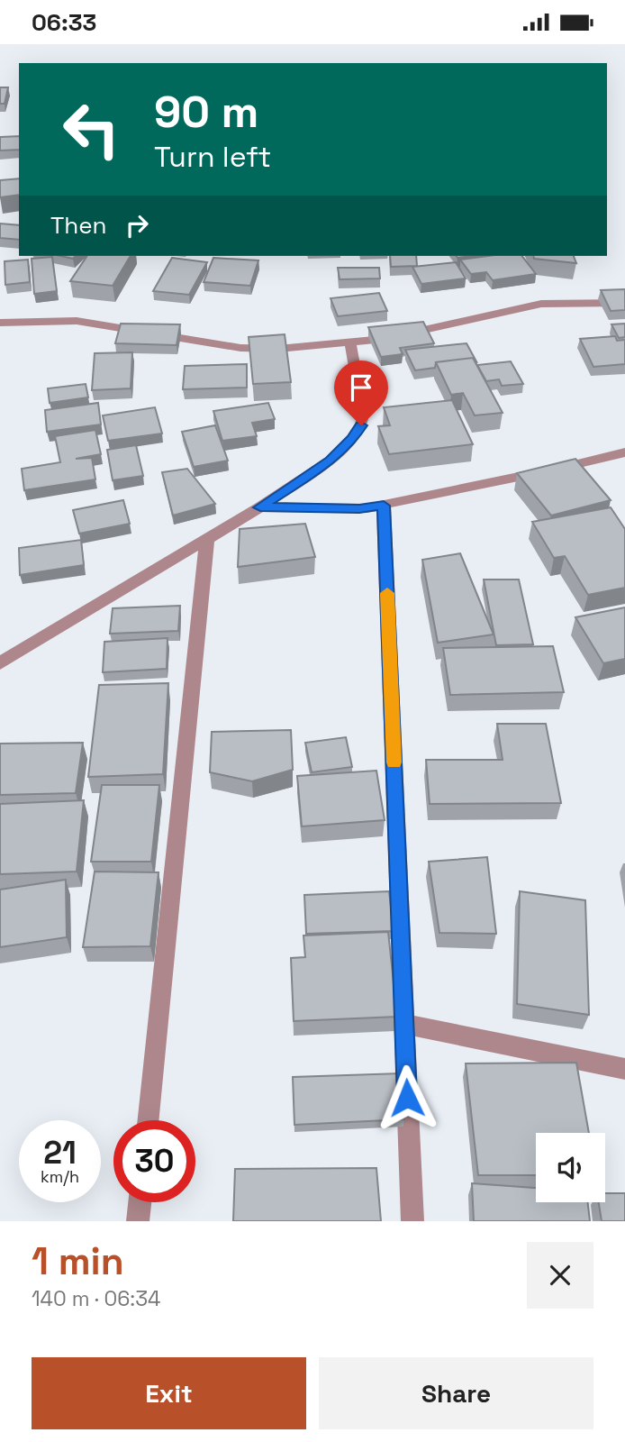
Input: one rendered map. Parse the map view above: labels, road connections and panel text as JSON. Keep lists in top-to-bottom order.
{
  "page": {
    "status": "06:33",
    "turn": ["90 m", "Turn left"],
    "then": "Then",
    "speed": "21 km/h",
    "limit": "30",
    "heading": ["1 min", "140 m · 06:34"],
    "buttons": ["Exit", "Share"]
  }
}
